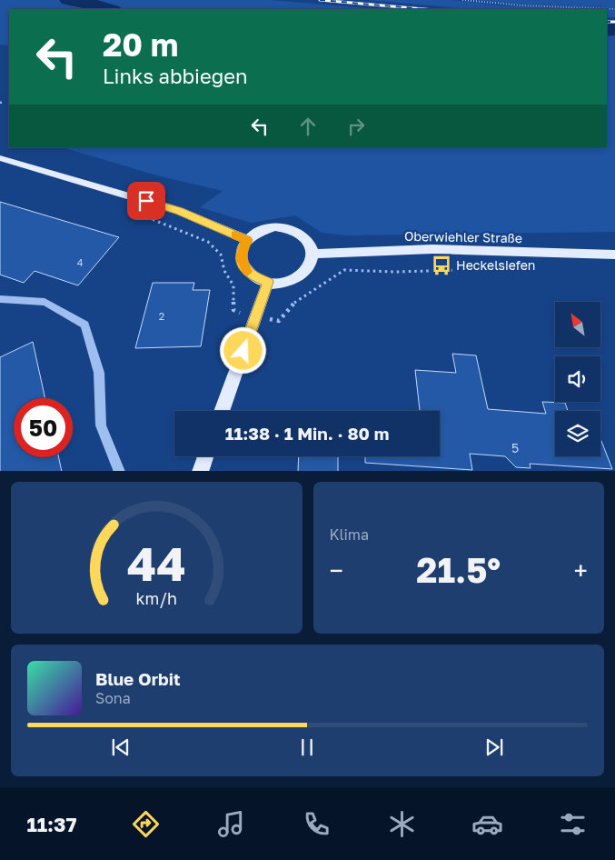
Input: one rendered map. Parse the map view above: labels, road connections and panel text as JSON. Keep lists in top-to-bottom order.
{
  "streets": {
    "main road": ["Oberwiehler Straße"]
  },
  "places": {
    "bus stop": ["Heckelsiefen"]
  },
  "house_numbers": ["4", "2", "5"],
  "north": "top left",
  "page": {
    "turn": ["20 m", "Links abbiegen"],
    "limit": "50",
    "trip": "11:38 · 1 Min. · 80 m",
    "tile": "Klima",
    "heat": ["−", "21.5°", "+"],
    "song": ["Blue Orbit", "Sona"],
    "tabs": "11:37",
    "gauge": ["44", "km/h"]
  }
}
